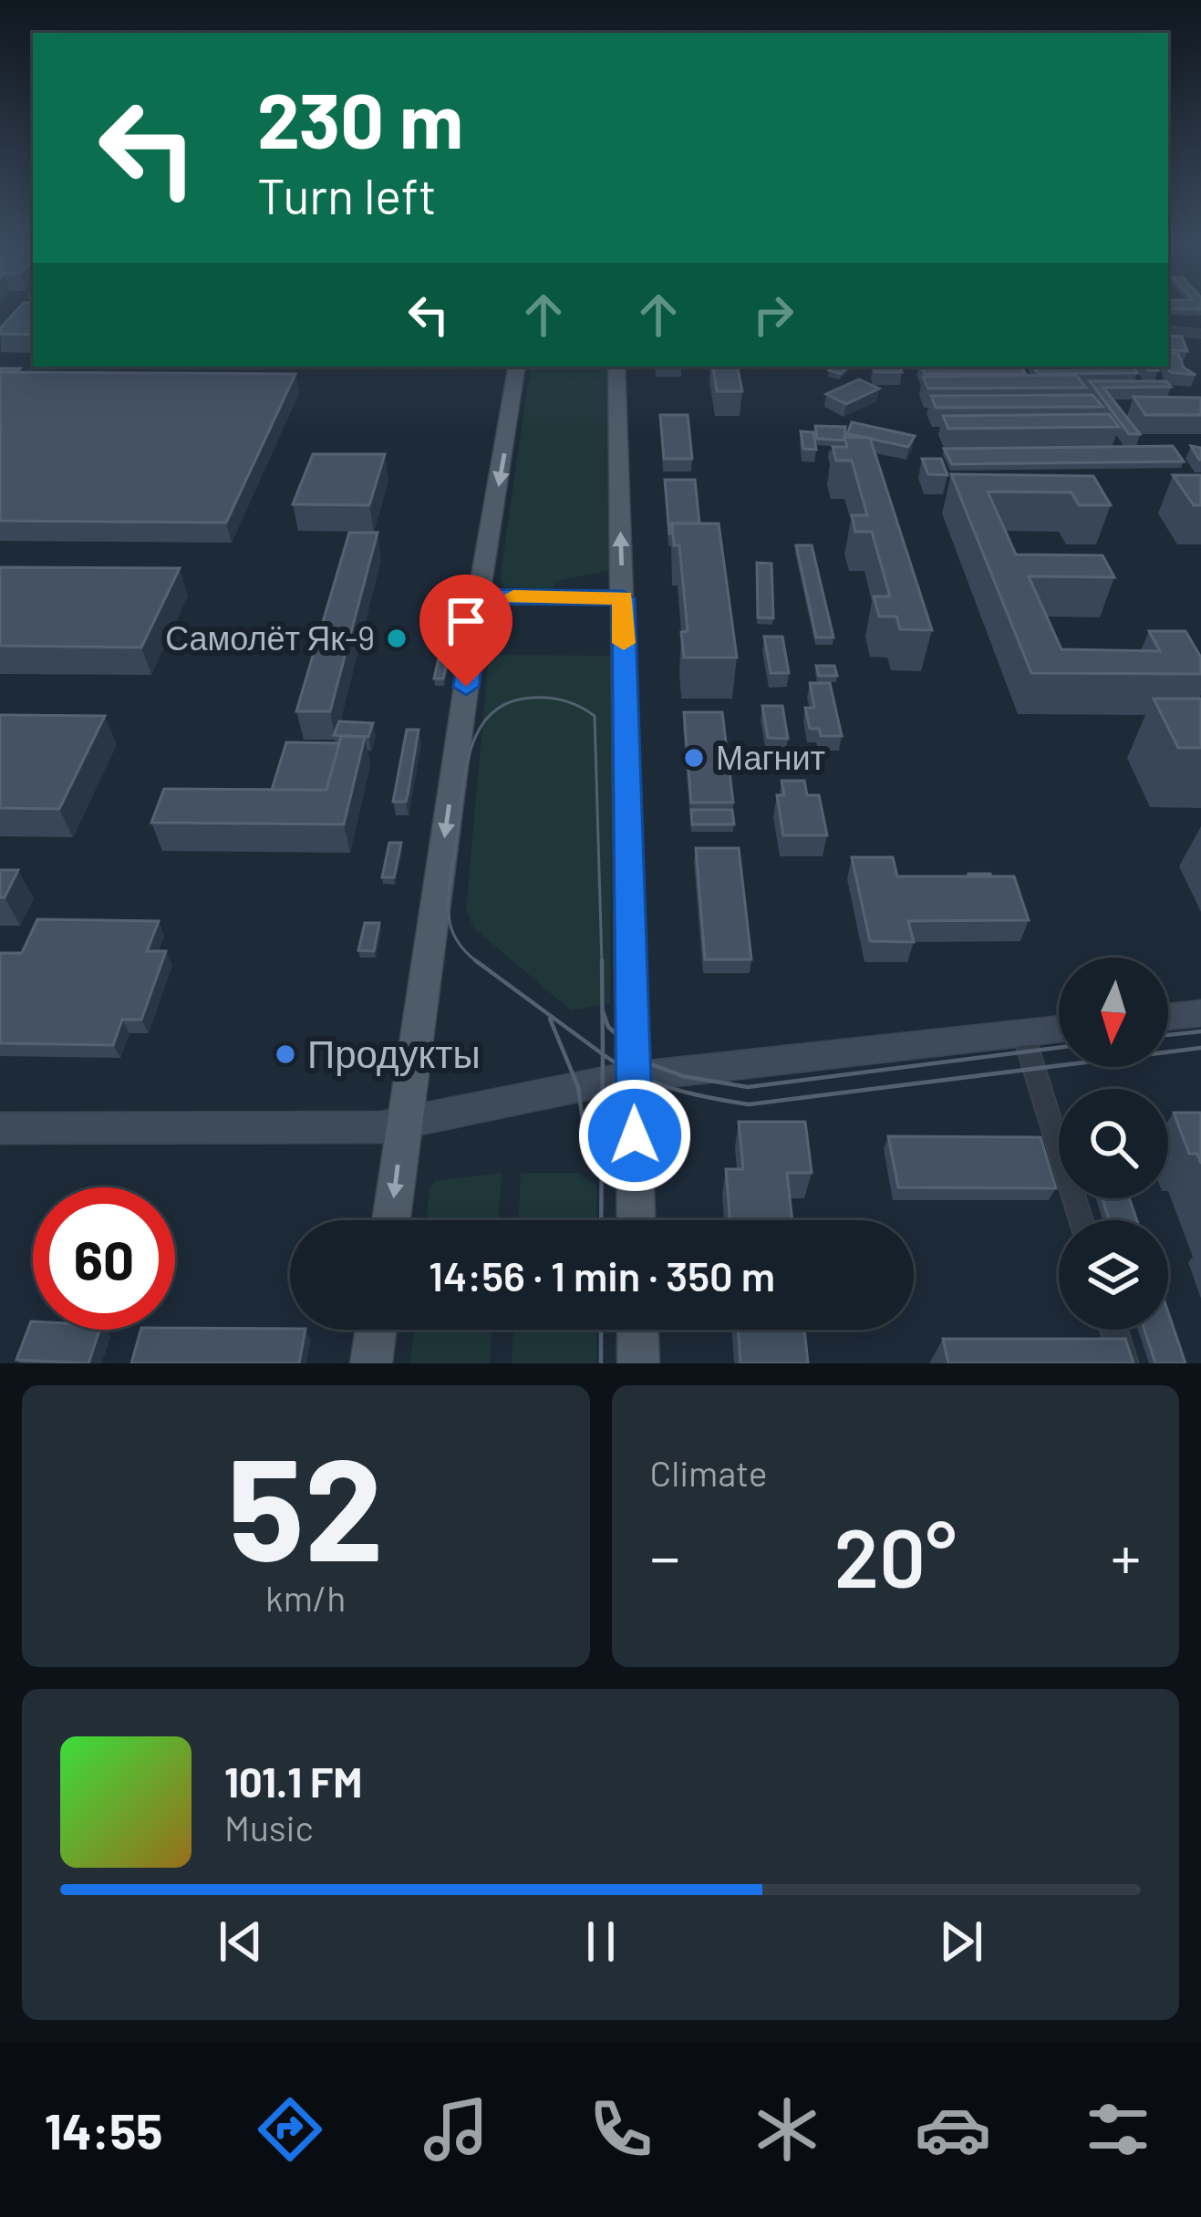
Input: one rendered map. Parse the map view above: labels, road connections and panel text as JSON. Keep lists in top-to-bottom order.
{
  "places": ["Самолёт Як-9", "Магнит", "Продукты"],
  "north": "bottom",
  "page": {
    "turn": ["230 m", "Turn left"],
    "limit": "60",
    "trip": "14:56 · 1 min · 350 m",
    "tile": [
      ["52", "km/h"],
      "Climate"
    ],
    "heat": ["−", "20°", "+"],
    "song": ["101.1 FM", "Music"],
    "tabs": "14:55"
  }
}
